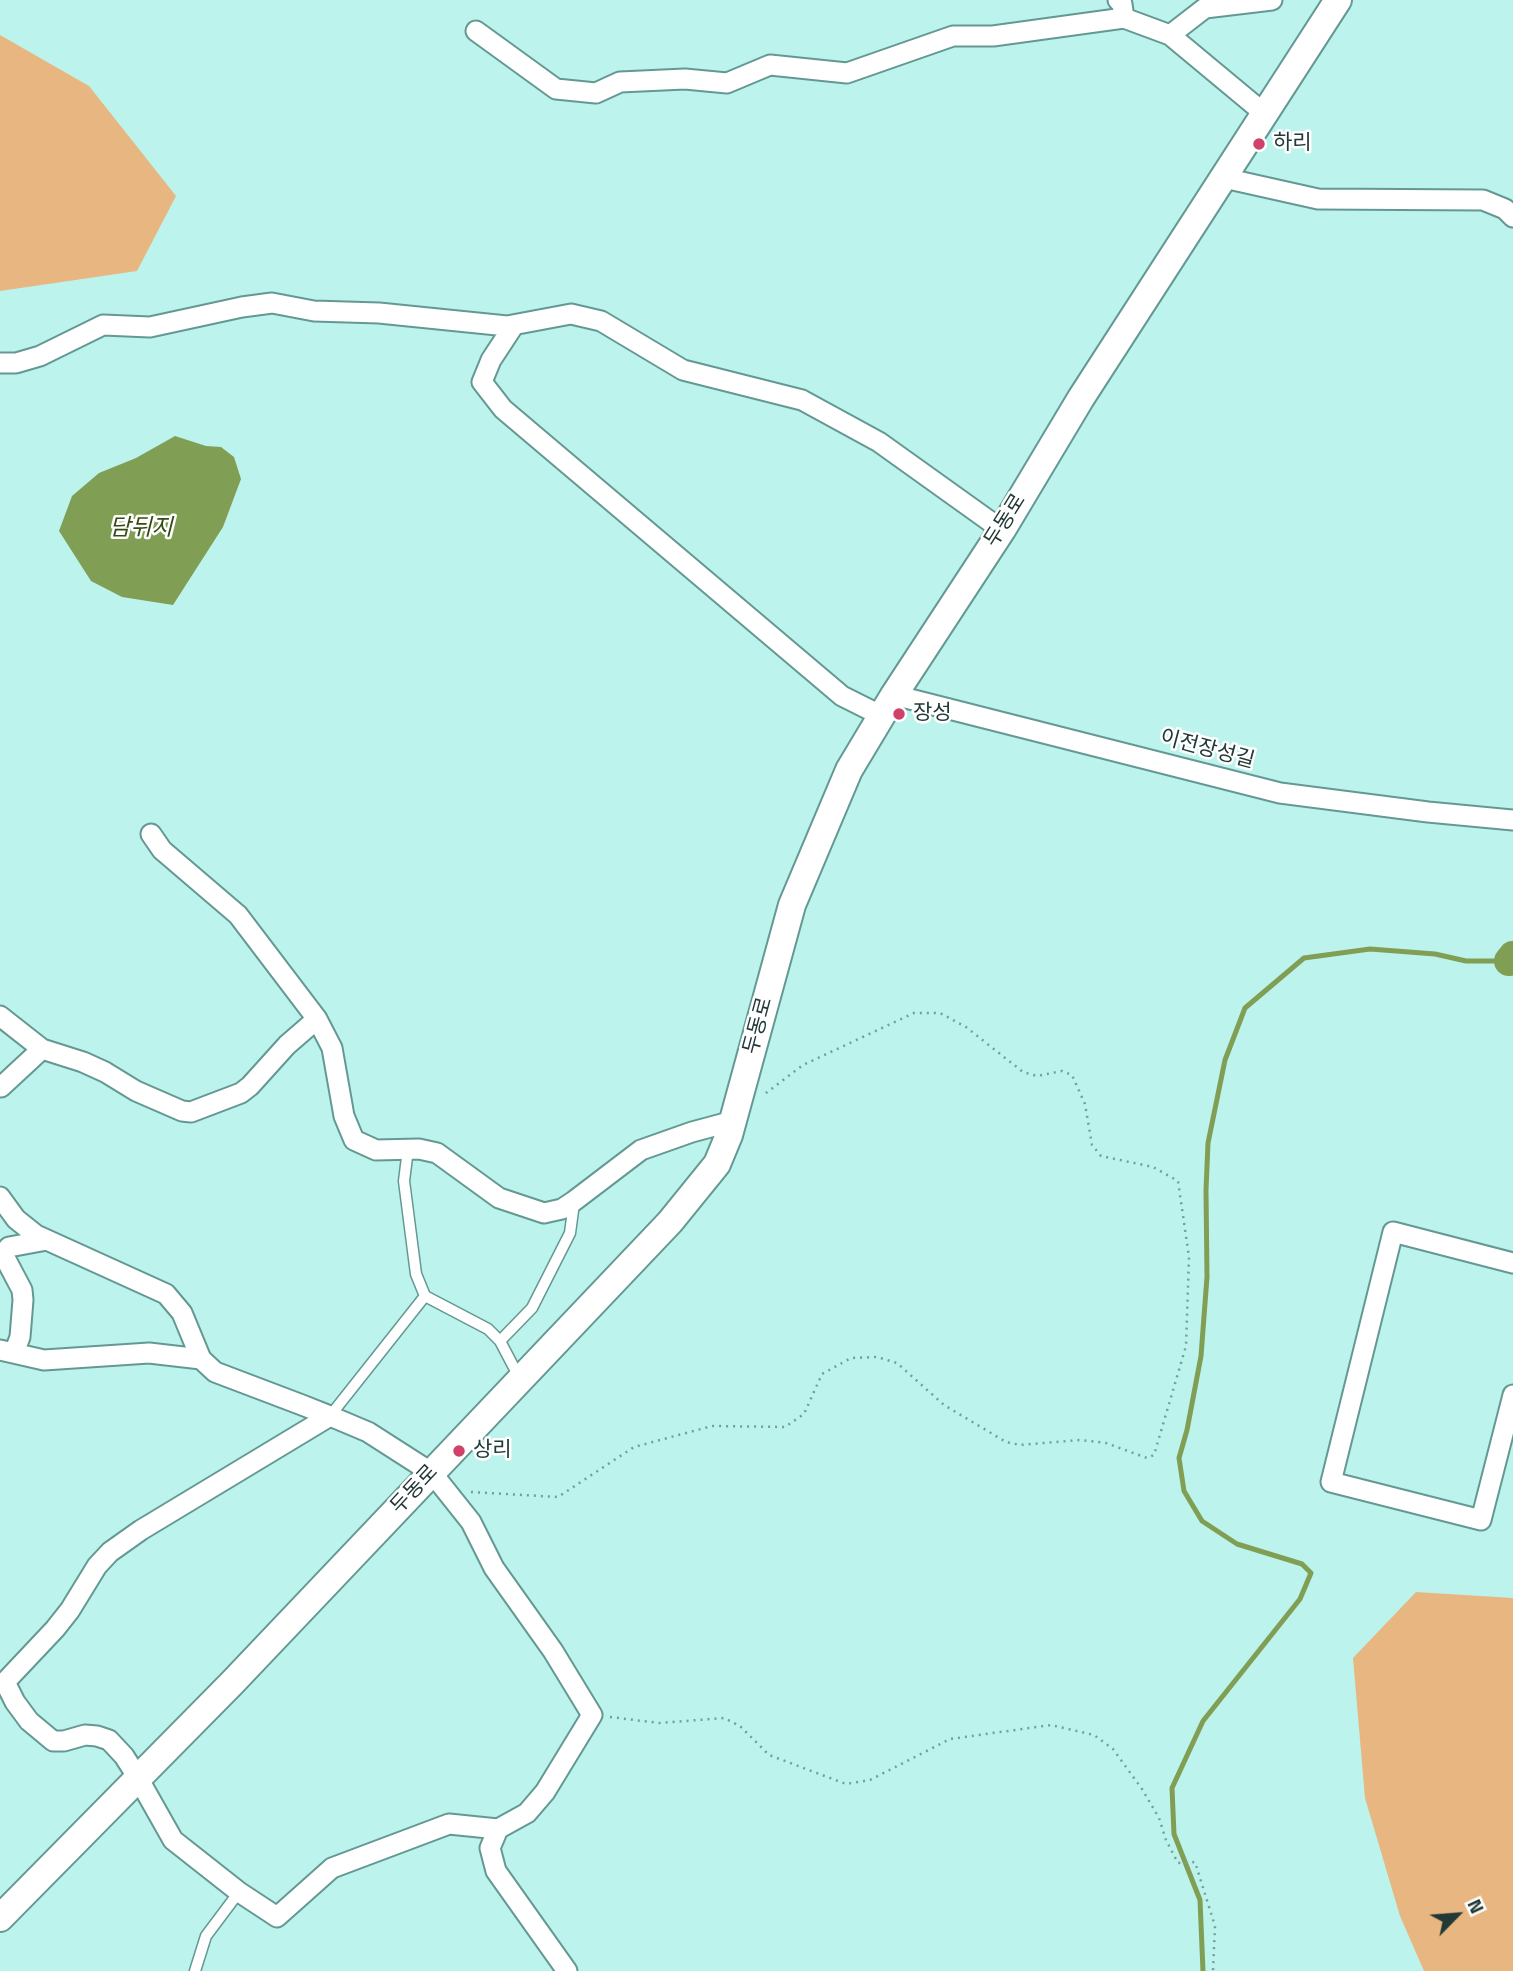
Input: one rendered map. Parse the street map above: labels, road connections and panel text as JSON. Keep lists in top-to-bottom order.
{
  "streets": {
    "main road": ["두동로"],
    "street": ["이전장성길"]
  },
  "crossings": [
    ["두동로", "이전장성길"]
  ],
  "water": ["담뒤지"],
  "places": ["하리", "장성", "상리"],
  "north": "top right"
}
